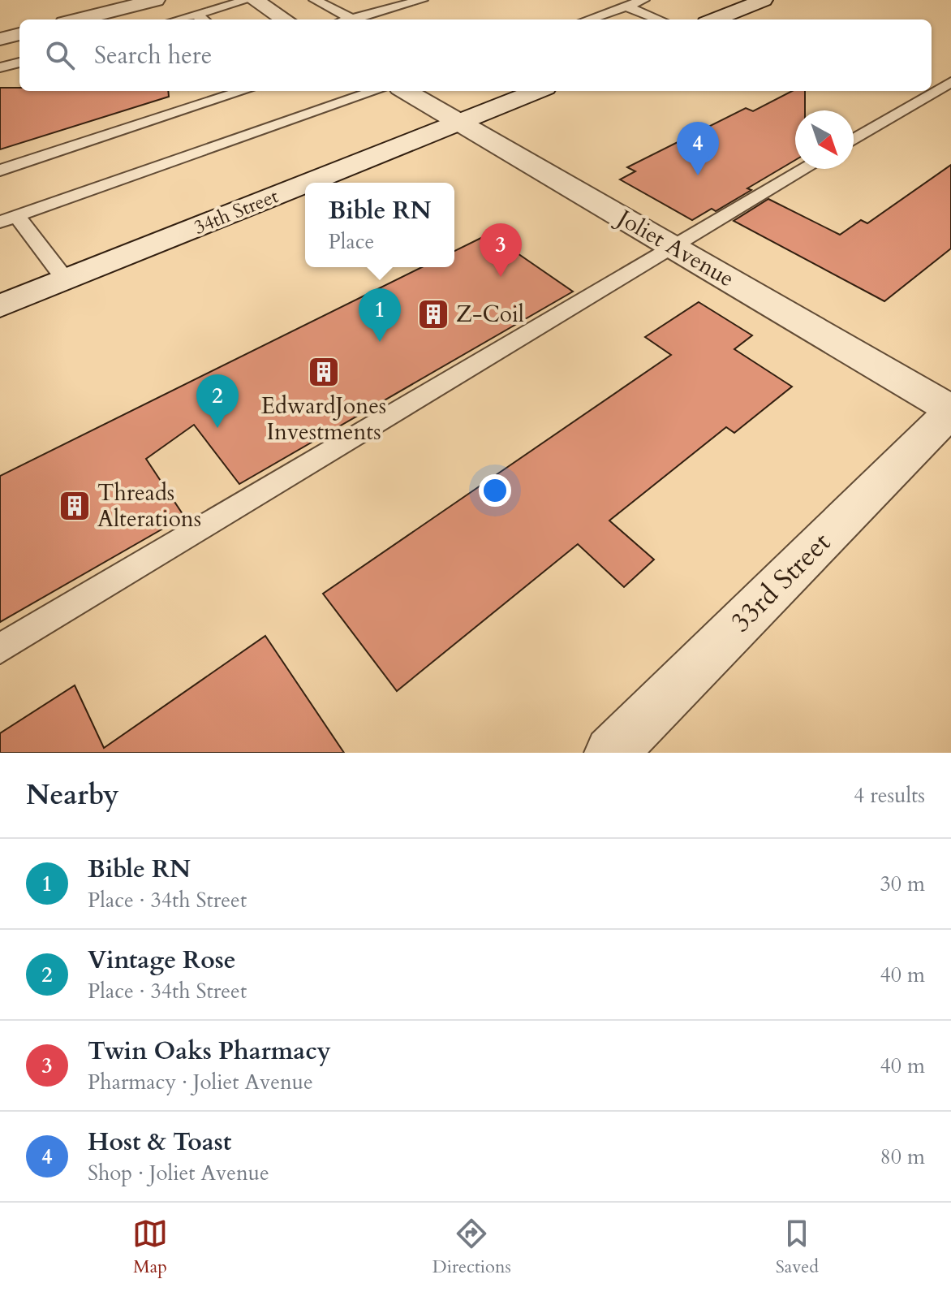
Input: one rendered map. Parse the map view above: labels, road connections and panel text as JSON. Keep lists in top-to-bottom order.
{
  "streets": {
    "street": ["34th Street", "Joliet Avenue", "33rd Street"]
  },
  "crossings": [
    ["34th Street", "Joliet Avenue"],
    ["Joliet Avenue", "33rd Street"]
  ],
  "places": {
    "building": ["Z-Coil", "EdwardJones Investments", "Threads Alterations"]
  },
  "north": "bottom right",
  "page": {
    "search": "Search here",
    "pins": [
      "4",
      "3",
      "1",
      "2"
    ],
    "popup": ["Bible RN", "Place"],
    "heading": ["Nearby", "4 results"],
    "list": [
      {
        "mark": "1",
        "name": "Bible RN",
        "note": "Place · 34th Street",
        "value": "30 m"
      },
      {
        "mark": "2",
        "name": "Vintage Rose",
        "note": "Place · 34th Street",
        "value": "40 m"
      },
      {
        "mark": "3",
        "name": "Twin Oaks Pharmacy",
        "note": "Pharmacy · Joliet Avenue",
        "value": "40 m"
      },
      {
        "mark": "4",
        "name": "Host & Toast",
        "note": "Shop · Joliet Avenue",
        "value": "80 m"
      }
    ],
    "nav": ["Map", "Directions", "Saved"]
  }
}
